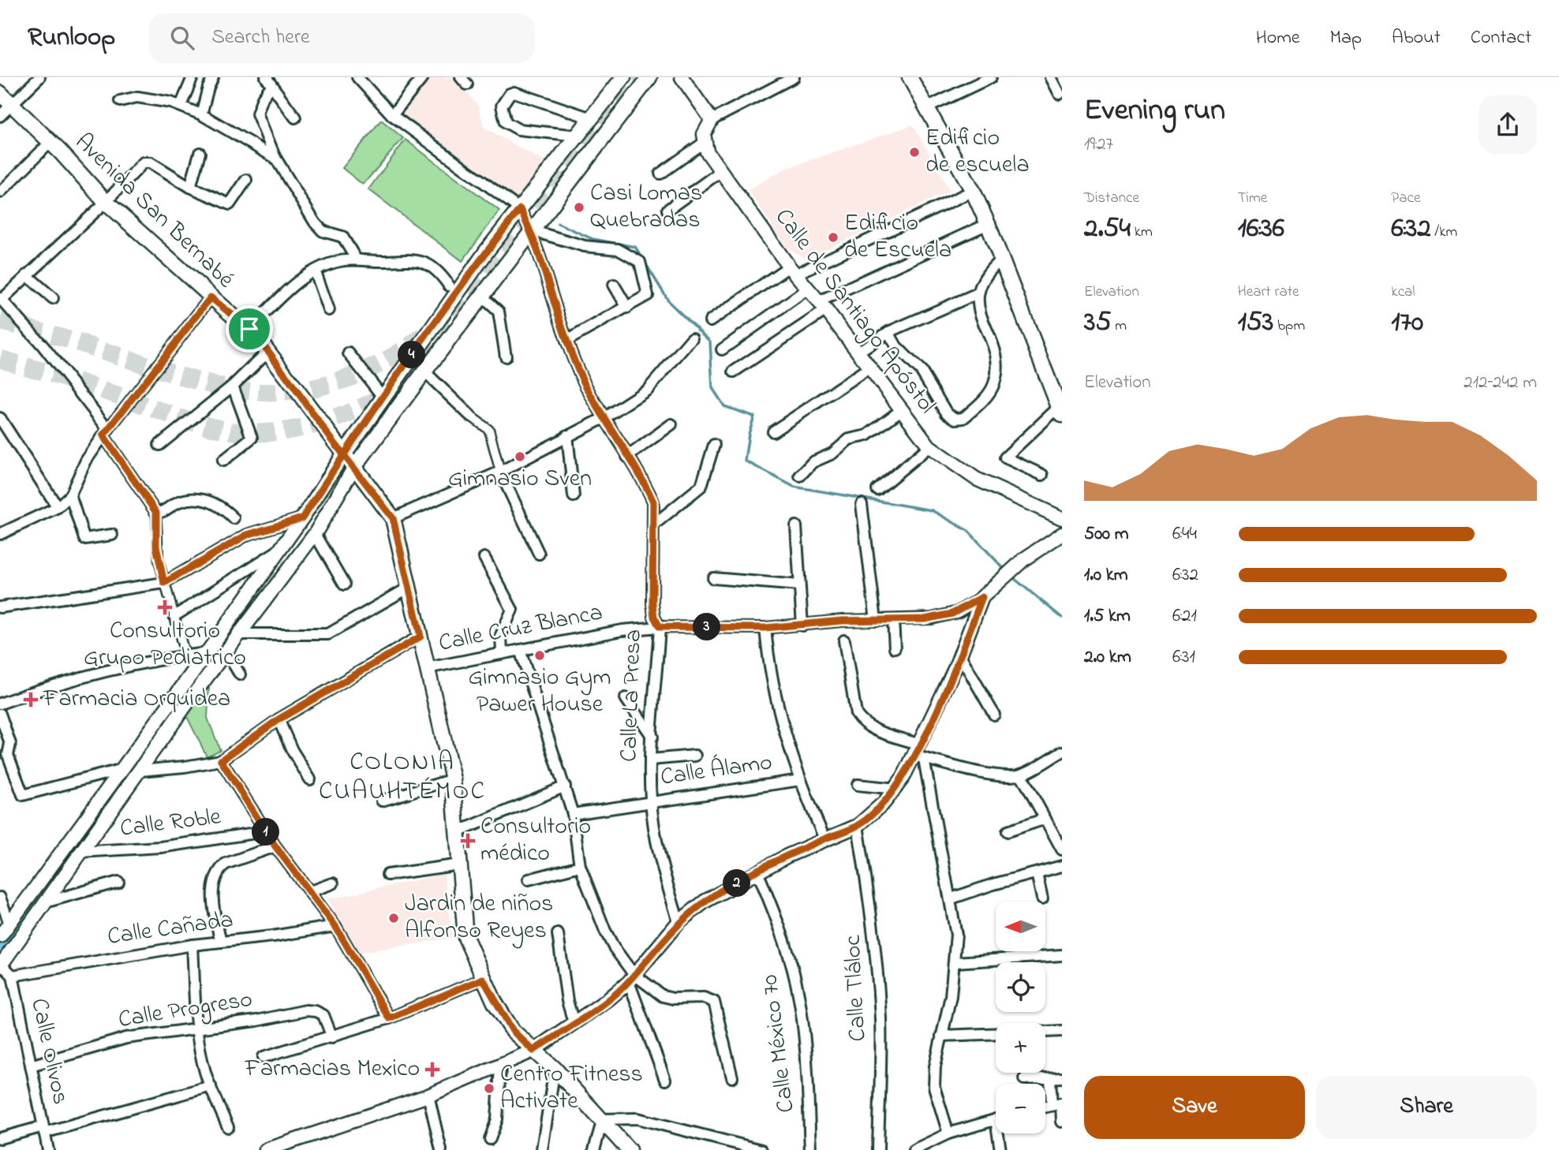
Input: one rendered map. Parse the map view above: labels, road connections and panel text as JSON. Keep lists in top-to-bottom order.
{
  "streets": {
    "main road": ["Avenida San Bernabé"],
    "street": [
      "Calle de Santiago Apóstol",
      "Calle Cruz Blanca",
      "Calle La Presa",
      "Calle Álamo",
      "Calle Roble",
      "Calle Cañada",
      "Calle Tláloc",
      "Calle Progreso",
      "Calle México 70",
      "Calle Olivos"
    ]
  },
  "crossings": [
    ["Avenida San Bernabé", "Calle Cruz Blanca"],
    ["Calle Cruz Blanca", "Calle La Presa"],
    ["Calle La Presa", "Calle Álamo"],
    ["Calle Cañada", "Calle Olivos"],
    ["Calle Progreso", "Calle Olivos"]
  ],
  "districts": ["COLONIA CUAUHTÉMOC"],
  "places": {
    "other": [
      "Edificio de escuela",
      "Casi Lomas Quebradas",
      "Edificio de Escuela",
      "Gimnasio Sven",
      "Gimnasio Gym Pawer House",
      "Jardin de niños Alfonso Reyes",
      "Centro Fitness Activate"
    ],
    "health": [
      "Consultorio Grupo Pediatrico",
      "Farmacia Orquidea",
      "Consultorio médico",
      "Farmacias Mexico"
    ]
  },
  "north": "left",
  "page": {
    "header": "Runloop",
    "search": "Search here",
    "nav": [
      "Home",
      "Map",
      "About",
      "Contact"
    ],
    "heading": ["Evening run", "19:27"],
    "stats": [
      ["Distance", "2.54 km"],
      ["Time", "16:36"],
      ["Pace", "6:32 /km"],
      ["Elevation", "35 m"],
      ["Heart rate", "153 bpm"],
      ["kcal", "170"]
    ],
    "pins": [
      "4",
      "3",
      "1",
      "2"
    ],
    "chart": ["Elevation", "212–242 m"],
    "list": [
      {
        "name": "500 m",
        "note": "6:44"
      },
      {
        "name": "1.0 km",
        "note": "6:32"
      },
      {
        "name": "1.5 km",
        "note": "6:21"
      },
      {
        "name": "2.0 km",
        "note": "6:31"
      }
    ],
    "map_buttons": ["+", "−"],
    "buttons": ["Save", "Share"]
  }
}
